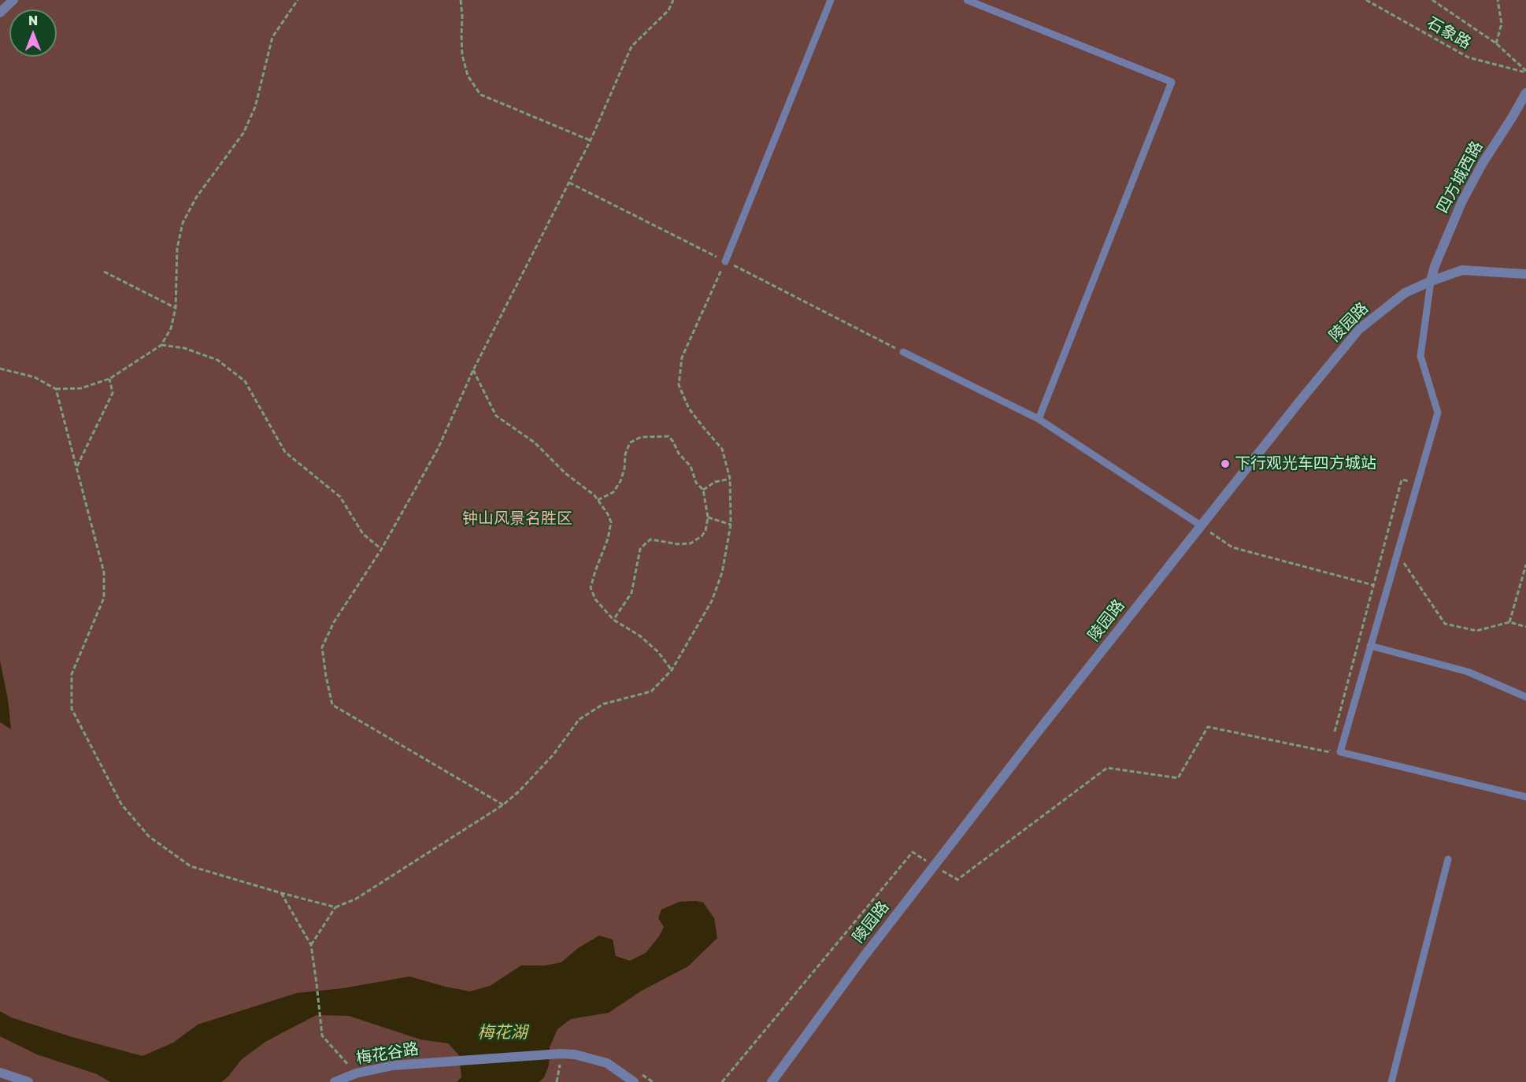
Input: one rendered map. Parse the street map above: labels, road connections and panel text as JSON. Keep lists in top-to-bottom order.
{
  "streets": {
    "street": ["四方城西路", "陵园路", "梅花谷路"],
    "path": ["石象路"]
  },
  "crossings": [
    ["四方城西路", "陵园路"]
  ],
  "water": ["梅花湖"],
  "parks": ["钟山风景名胜区"],
  "places": ["下行观光车四方城站"],
  "north": "top"
}
